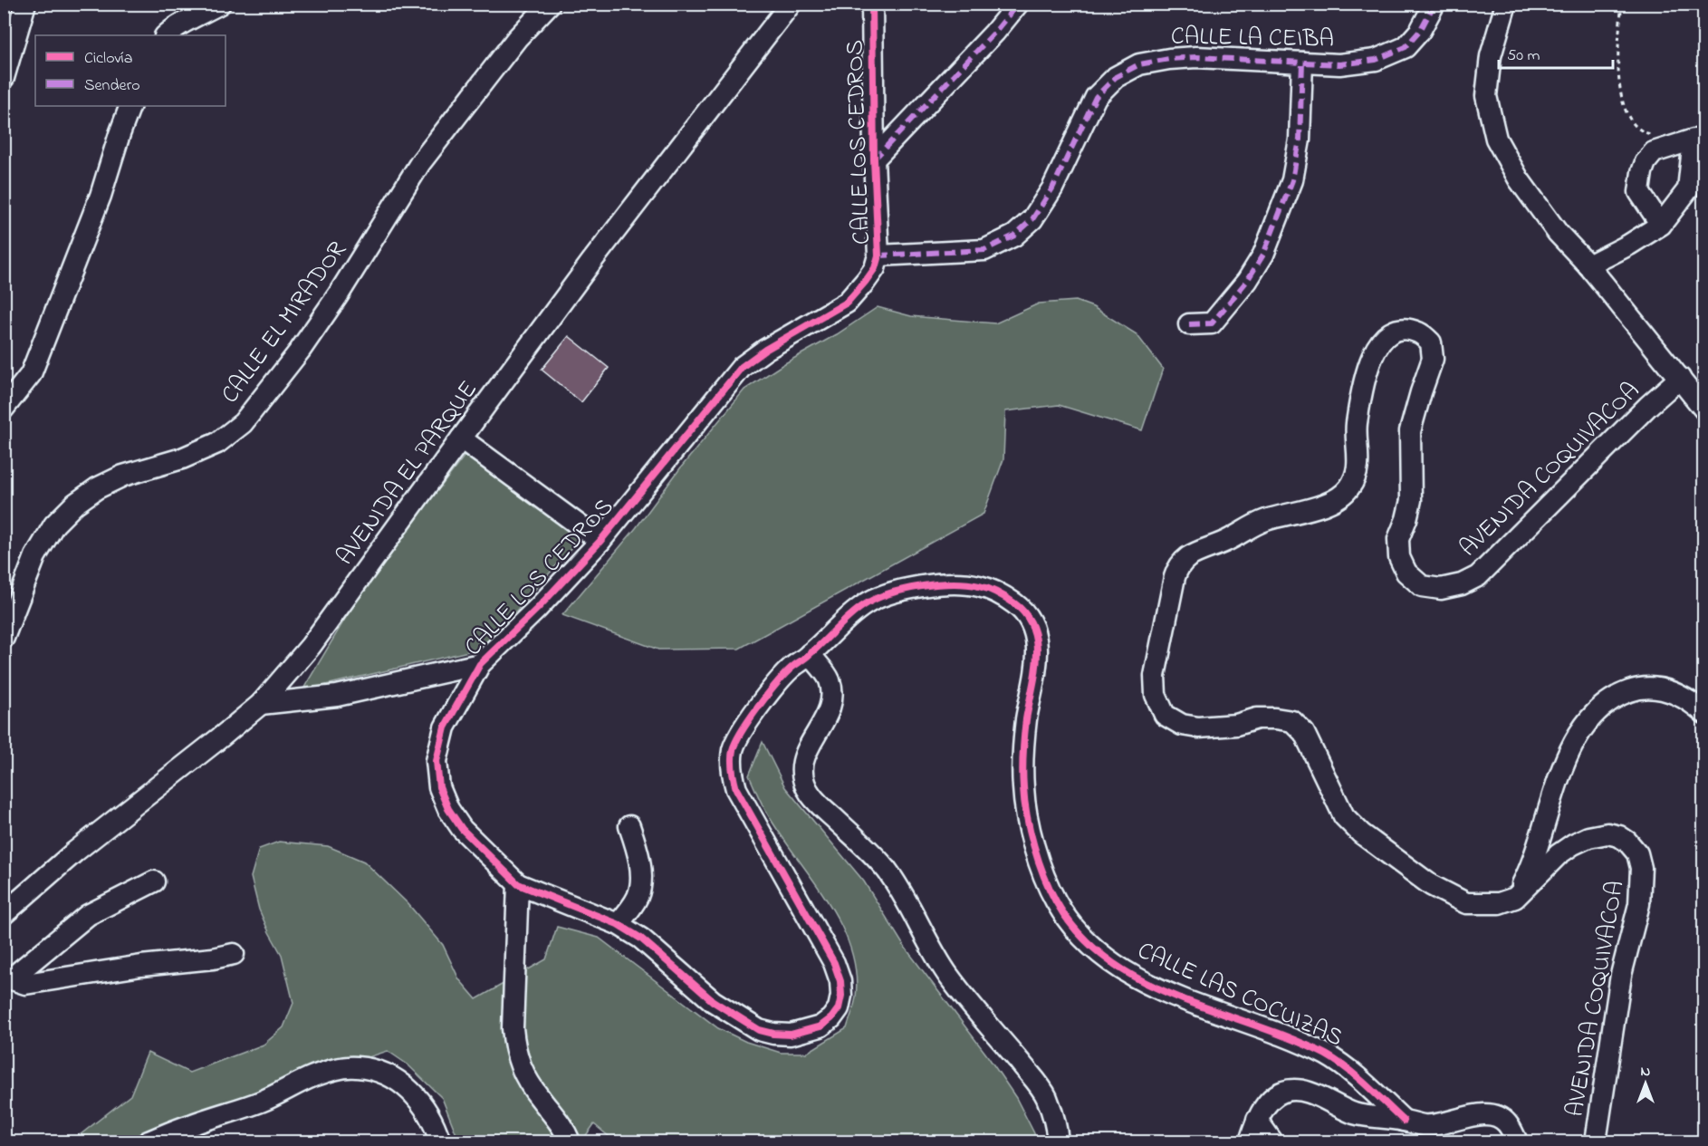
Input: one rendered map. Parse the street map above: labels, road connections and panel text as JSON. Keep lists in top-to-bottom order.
{
  "streets": {
    "street": [
      "CALLE LA CEIBA",
      "CALLE LOS CEDROS",
      "CALLE EL MIRADOR",
      "AVENIDA COQUIVACOA",
      "AVENIDA EL PARQUE",
      "CALLE LAS COCUIZAS"
    ]
  },
  "crossings": [
    ["CALLE LA CEIBA", "CALLE LOS CEDROS"],
    ["CALLE LOS CEDROS", "CALLE LAS COCUIZAS"]
  ],
  "legend": ["Ciclovía", "Sendero"],
  "scale_bar": "50 m",
  "north": "top"
}
